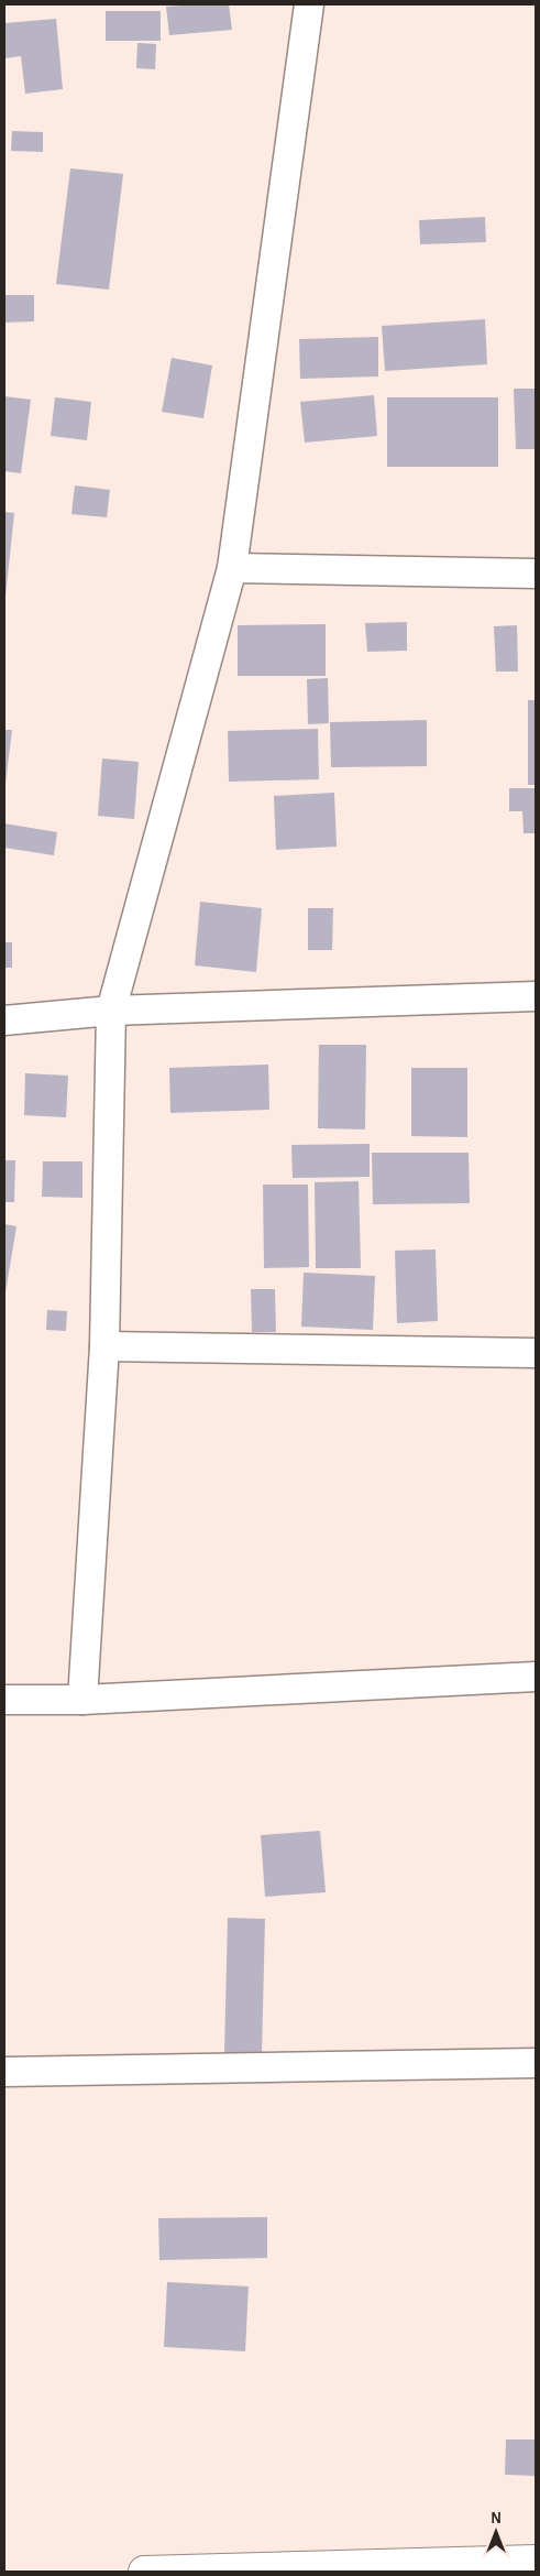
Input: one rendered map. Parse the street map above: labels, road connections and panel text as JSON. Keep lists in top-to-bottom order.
{
  "north": "top"
}
